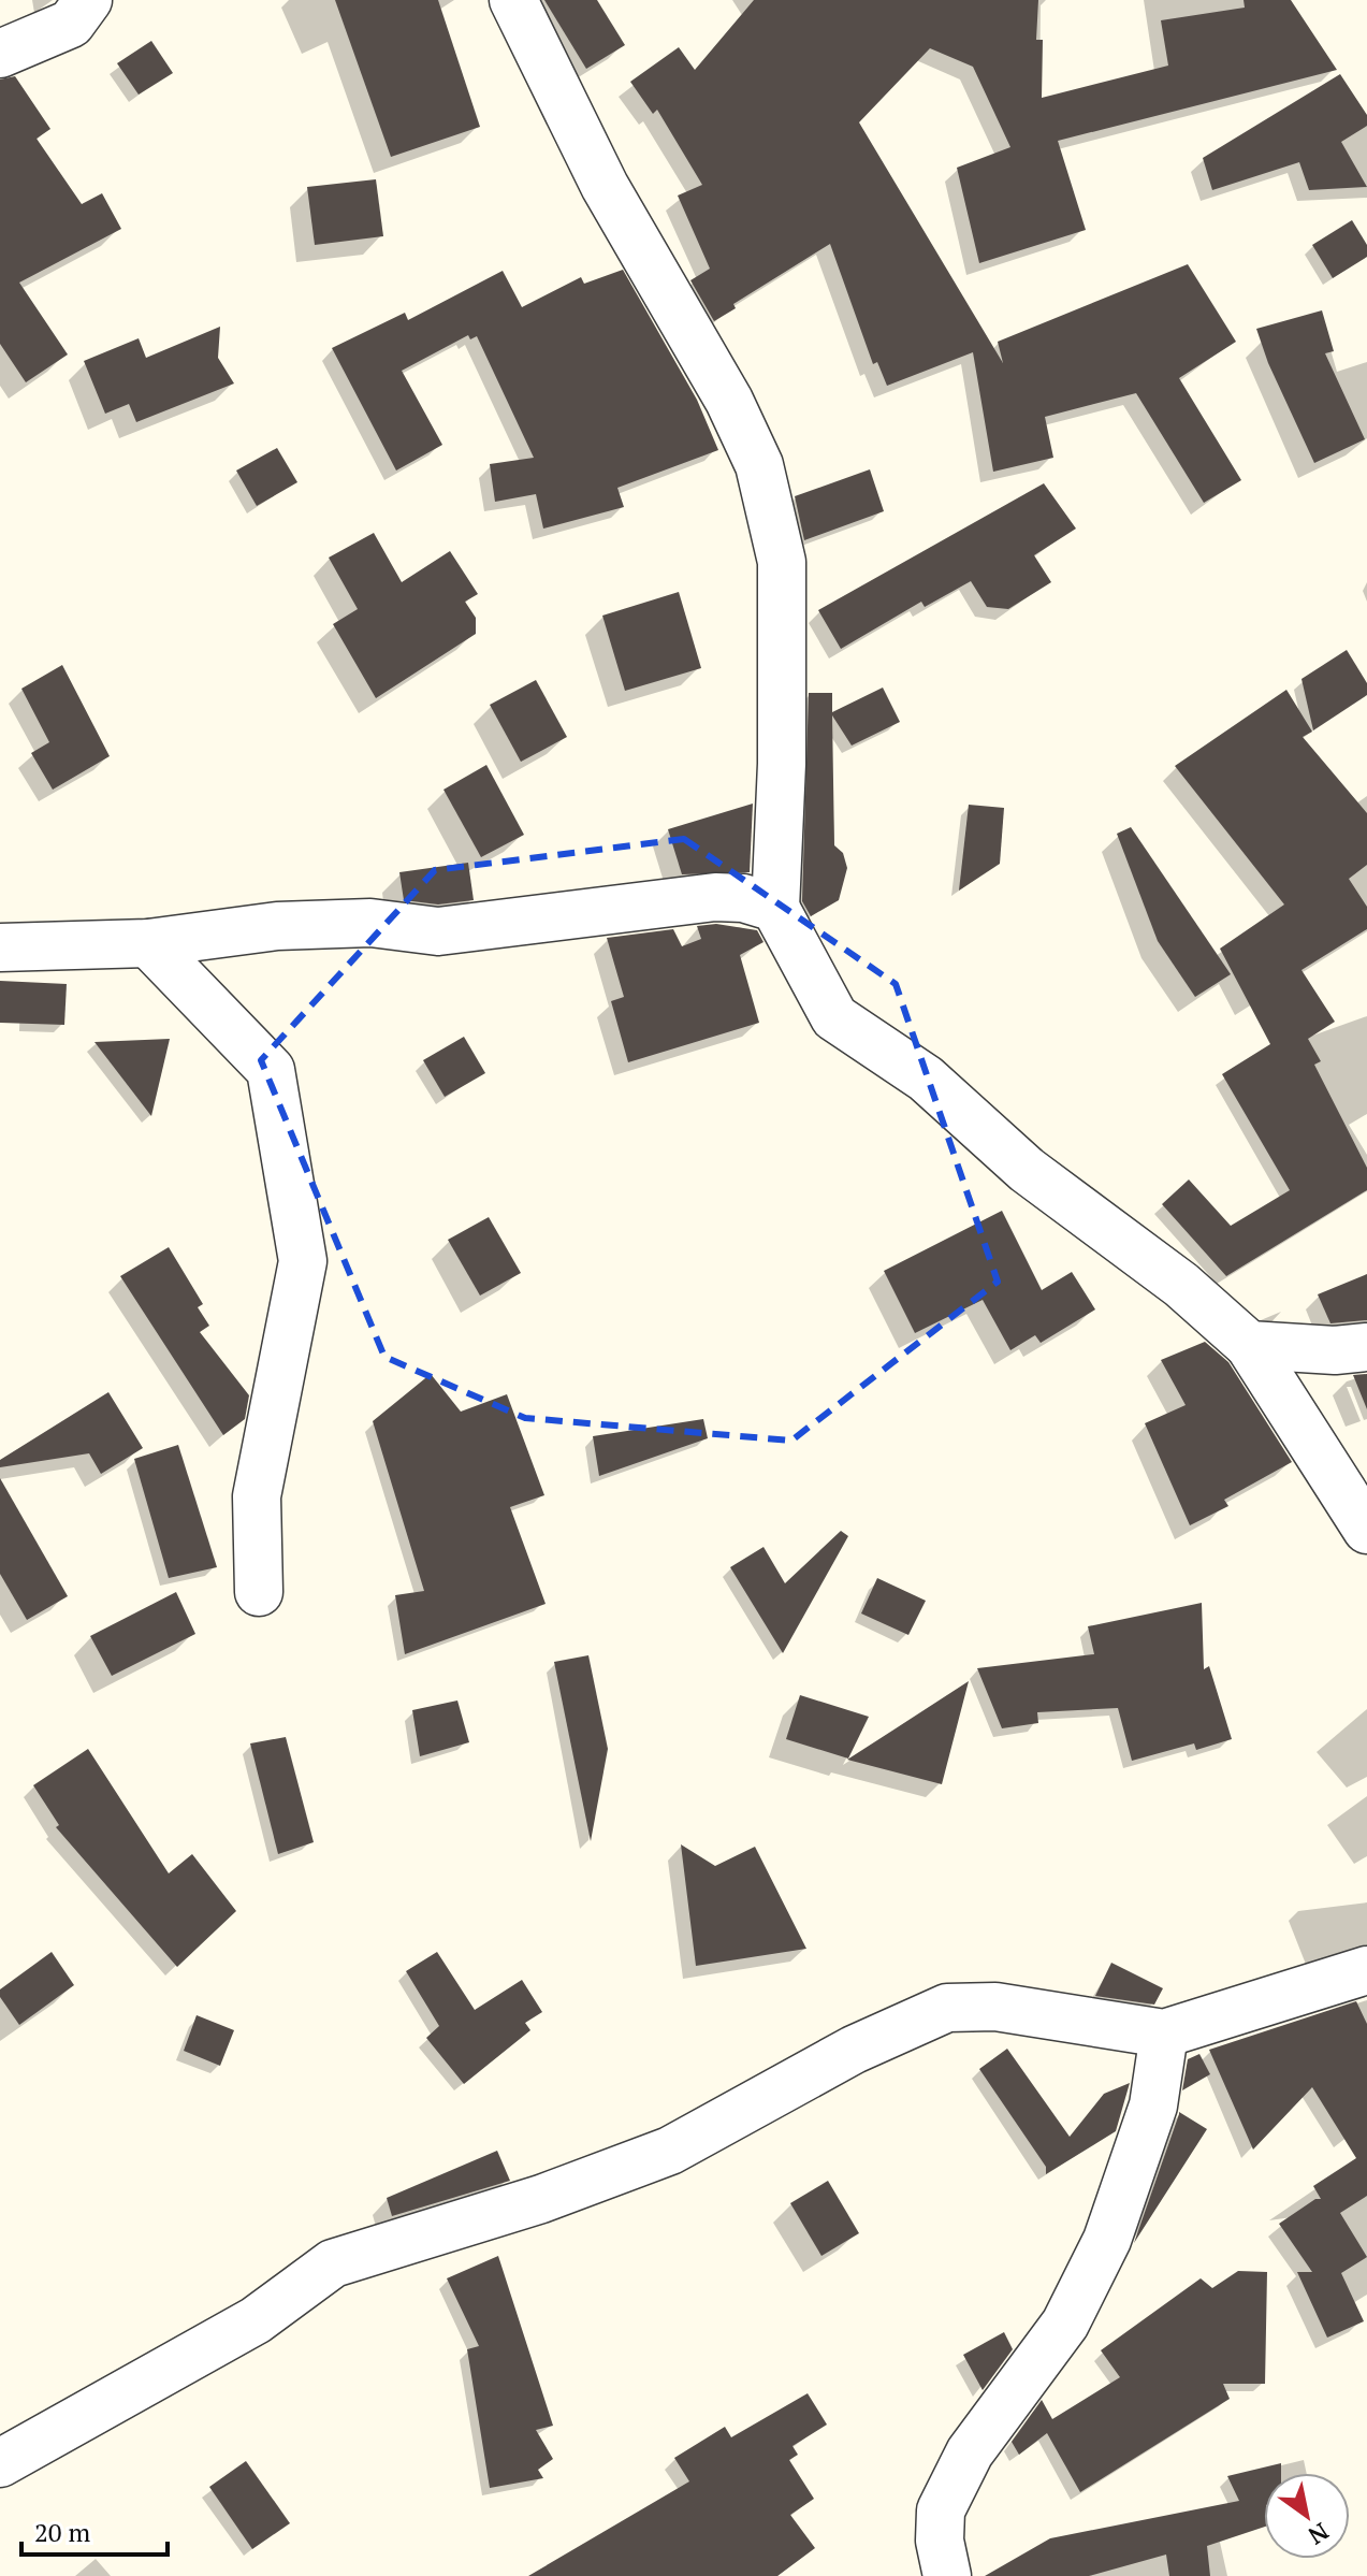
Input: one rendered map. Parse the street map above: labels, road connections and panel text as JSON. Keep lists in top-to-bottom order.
{
  "scale_bar": "20 m",
  "north": "bottom right"
}
